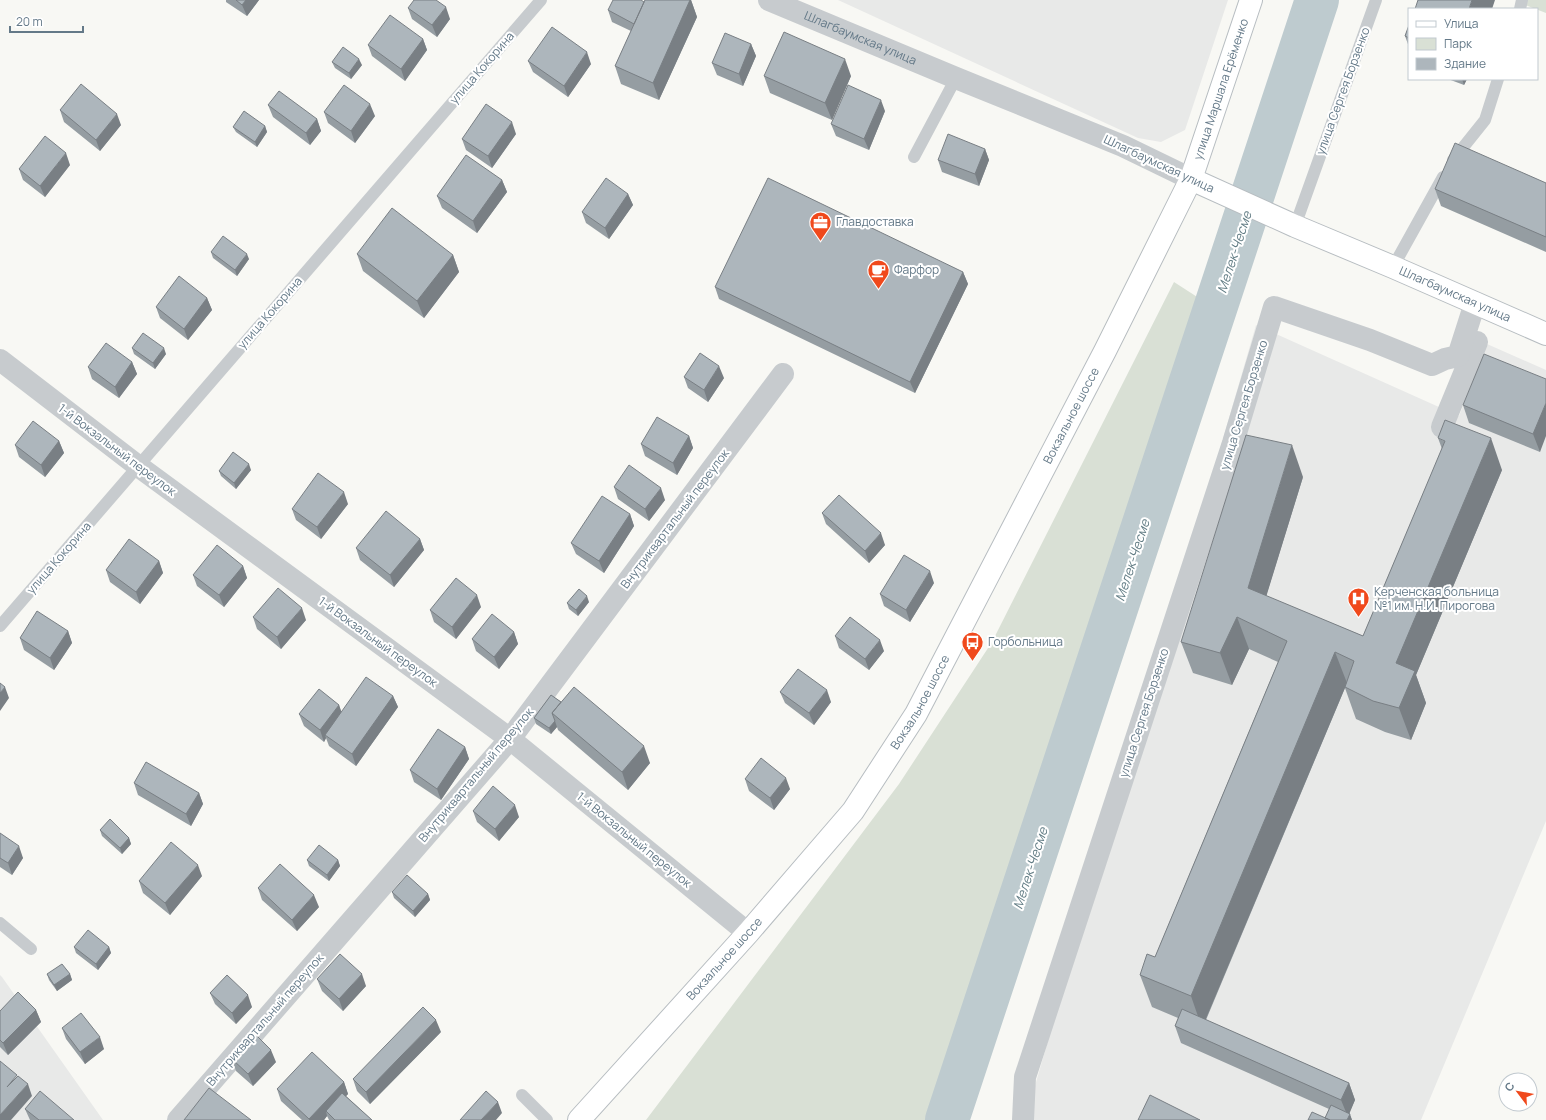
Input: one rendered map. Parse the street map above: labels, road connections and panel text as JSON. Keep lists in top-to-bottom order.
{
  "streets": {
    "main road": ["Шлагбаумская улица", "улица Маршала Ерёменко", "Вокзальное шоссе"],
    "street": ["улица Сергея Борзенко", "1-й Вокзальный переулок", "Внутриквартальный переулок"],
    "lane": ["улица Кокорина"]
  },
  "crossings": [
    ["Шлагбаумская улица", "улица Маршала Ерёменко"],
    ["Шлагбаумская улица", "улица Сергея Борзенко"],
    ["Шлагбаумская улица", "Вокзальное шоссе"],
    ["улица Кокорина", "1-й Вокзальный переулок"],
    ["улица Маршала Ерёменко", "Вокзальное шоссе"],
    ["Вокзальное шоссе", "1-й Вокзальный переулок"],
    ["1-й Вокзальный переулок", "Внутриквартальный переулок"]
  ],
  "water": ["Мелек-Чесме"],
  "places": {
    "office": ["Главдоставка"],
    "cafe": ["Фарфор"],
    "hospital": ["Керченская больница №1 им. Н.И. Пирогова"],
    "bus stop": ["Горбольница"]
  },
  "legend": ["Улица", "Парк", "Здание"],
  "scale_bar": "20 m",
  "north": "top left"
}
